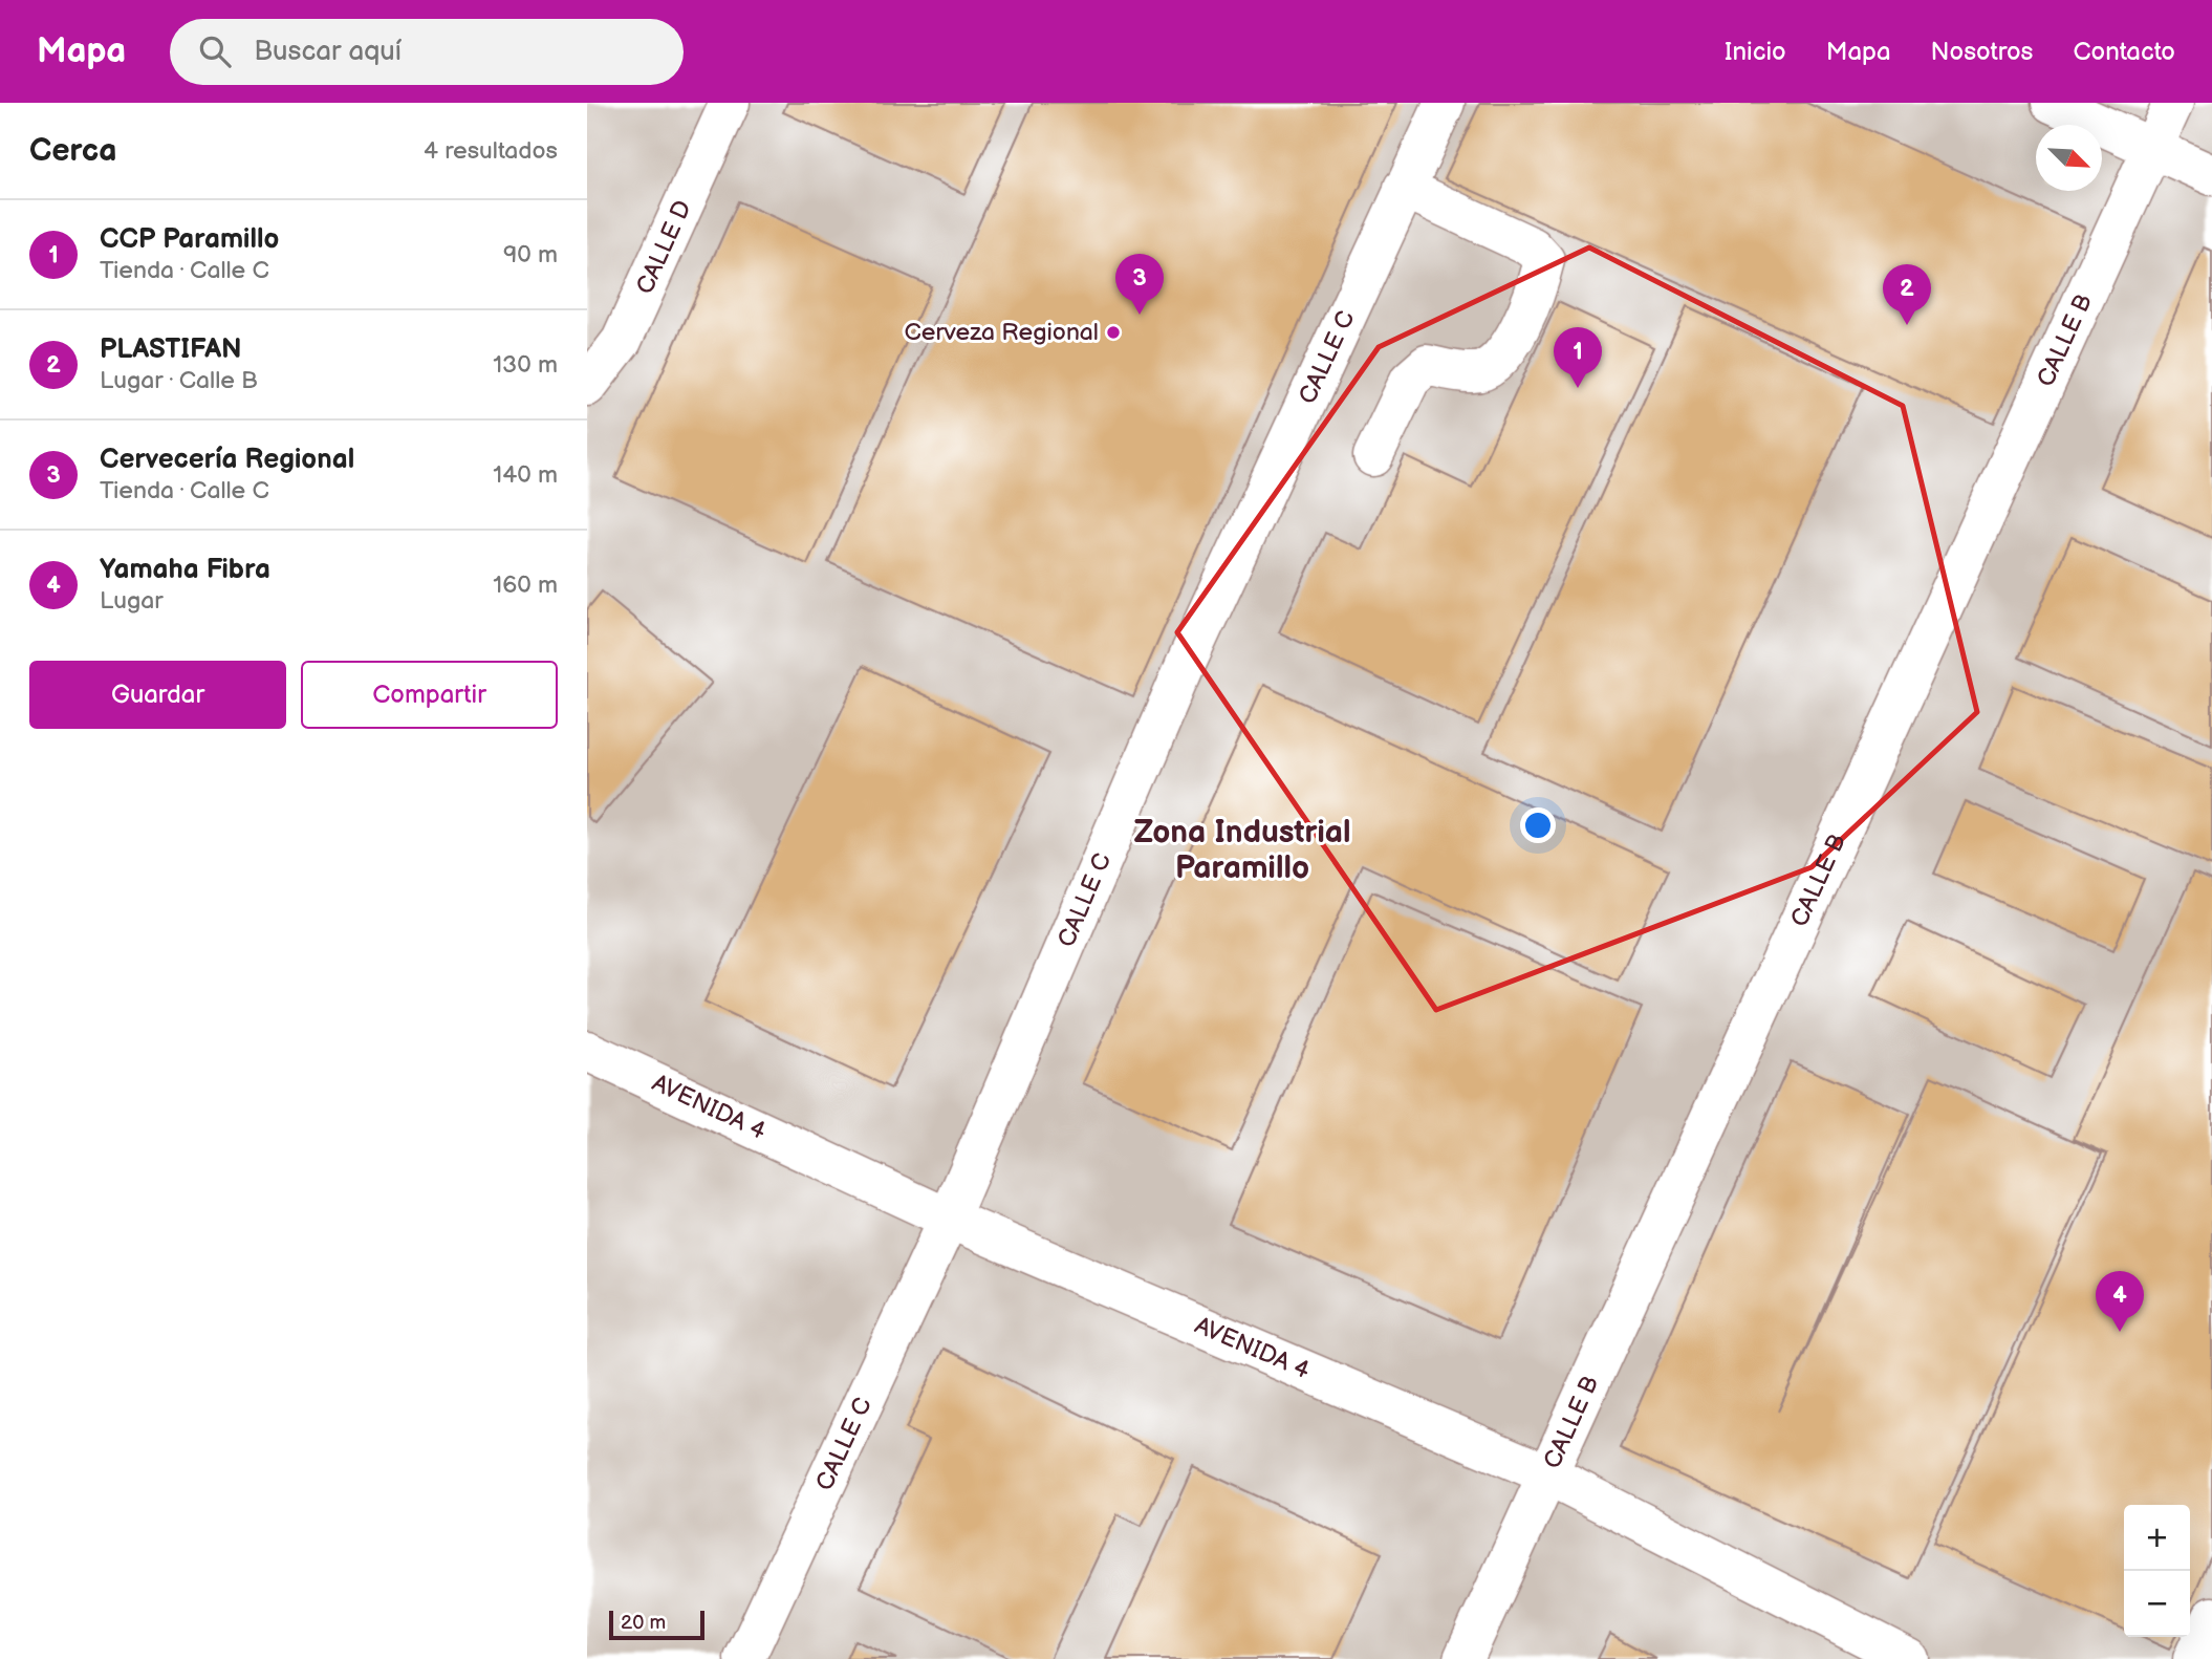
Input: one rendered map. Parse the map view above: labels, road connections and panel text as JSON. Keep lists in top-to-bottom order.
{
  "streets": {
    "street": [
      "CALLE D",
      "CALLE B",
      "CALLE C",
      "AVENIDA 4"
    ]
  },
  "crossings": [
    ["CALLE B", "AVENIDA 4"],
    ["CALLE C", "AVENIDA 4"]
  ],
  "districts": ["Zona Industrial Paramillo"],
  "places": ["Cerveza Regional"],
  "scale_bar": "20 m",
  "north": "bottom right",
  "page": {
    "header": "Mapa",
    "search": "Buscar aquí",
    "nav": [
      "Inicio",
      "Mapa",
      "Nosotros",
      "Contacto"
    ],
    "heading": ["Cerca", "4 resultados"],
    "list": [
      {
        "mark": "1",
        "name": "CCP Paramillo",
        "note": "Tienda · Calle C",
        "value": "90 m"
      },
      {
        "mark": "2",
        "name": "PLASTIFAN",
        "note": "Lugar · Calle B",
        "value": "130 m"
      },
      {
        "mark": "3",
        "name": "Cervecería Regional",
        "note": "Tienda · Calle C",
        "value": "140 m"
      },
      {
        "mark": "4",
        "name": "Yamaha Fibra",
        "note": "Lugar",
        "value": "160 m"
      }
    ],
    "pins": [
      "3",
      "2",
      "1",
      "4"
    ],
    "buttons": ["Guardar", "Compartir"],
    "map_buttons": ["+", "−"],
    "scale": "20 m"
  }
}
